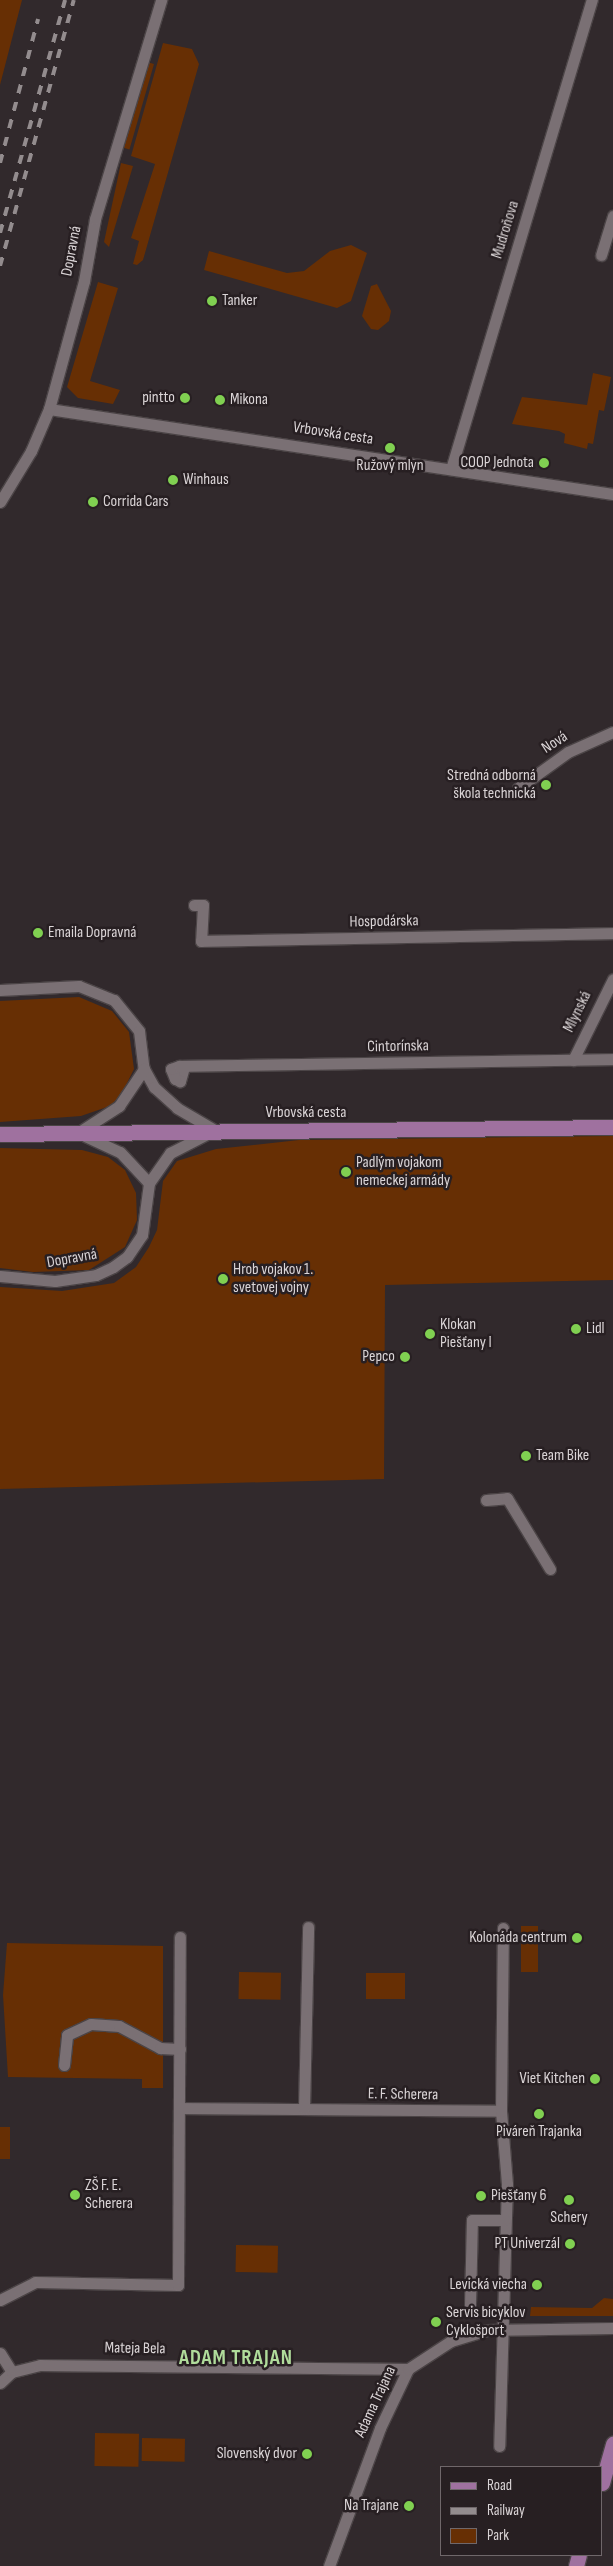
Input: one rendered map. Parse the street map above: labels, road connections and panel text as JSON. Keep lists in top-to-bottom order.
{
  "streets": {
    "main road": ["Vrbovská cesta"],
    "street": [
      "Mudroňova",
      "Dopravná",
      "Nová",
      "Hospodárska",
      "Mlynská",
      "Cintorínska",
      "E. F. Scherera",
      "Mateja Bela",
      "Adama Trajana"
    ]
  },
  "crossings": [
    ["Mudroňova", "Vrbovská cesta"],
    ["Dopravná", "Vrbovská cesta"],
    ["Mlynská", "Cintorínska"],
    ["Mateja Bela", "Adama Trajana"]
  ],
  "districts": ["ADAM TRAJAN"],
  "places": [
    "Tanker",
    "pintto",
    "Mikona",
    "Ružový mlyn",
    "COOP Jednota",
    "Winhaus",
    "Corrida Cars",
    "Stredná odborná škola technická",
    "Emaila Dopravná",
    "Padlým vojakom nemeckej armády",
    "Hrob vojakov 1. svetovej vojny",
    "Lidl",
    "Klokan Piešťany I",
    "Pepco",
    "Team Bike",
    "Kolonáda centrum",
    "Viet Kitchen",
    "Piváreň Trajanka",
    "ZŠ F. E. Scherera",
    "Piešťany 6",
    "Schery",
    "PT Univerzál",
    "Levická viecha",
    "Servis bicyklov Cyklošport",
    "Slovenský dvor",
    "Na Trajane"
  ],
  "legend": ["Road", "Railway", "Park"]
}
